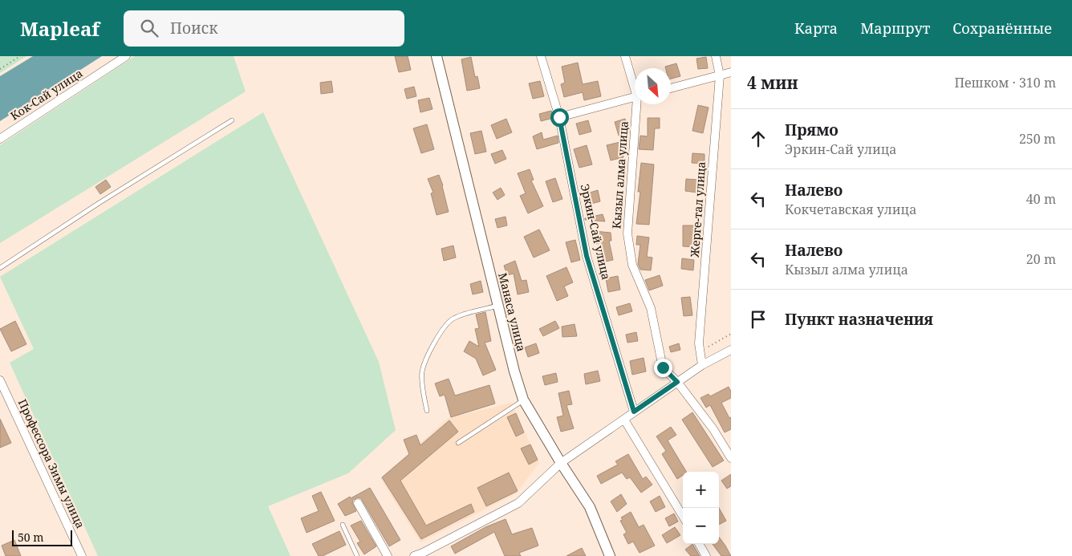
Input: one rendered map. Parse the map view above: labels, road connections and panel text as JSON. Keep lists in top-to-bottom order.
{
  "streets": {
    "street": [
      "Кок-Сай улица",
      "Кызыл алма улица",
      "Жерге-тал улица",
      "Эркин-Сай улица",
      "Манаса улица",
      "Профессора Зимы улица"
    ]
  },
  "scale_bar": "50 m",
  "north": "bottom right",
  "page": {
    "header": "Mapleaf",
    "search": "Поиск",
    "nav": ["Карта", "Маршрут", "Сохранённые"],
    "heading": ["4 мин", "Пешком · 310 m"],
    "list": [
      ["Прямо", "Эркин-Сай улица", "250 m"],
      ["Налево", "Кокчетавская улица", "40 m"],
      ["Налево", "Кызыл алма улица", "20 m"],
      "Пункт назначения"
    ],
    "map_buttons": ["+", "−"],
    "scale": "50 m"
  }
}
